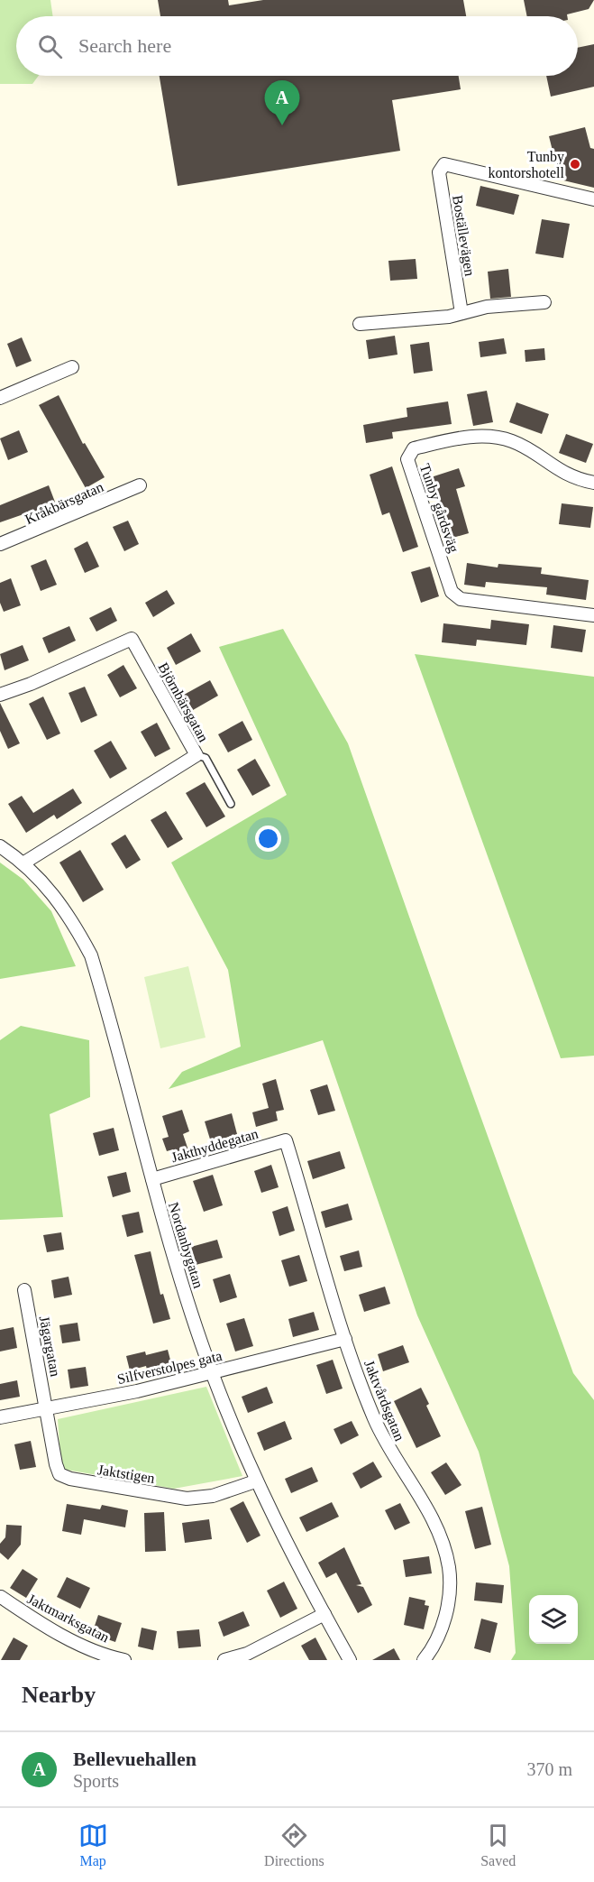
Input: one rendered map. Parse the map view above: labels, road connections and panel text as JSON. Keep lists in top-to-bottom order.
{
  "streets": {
    "street": [
      "Boställevägen",
      "Kråkbärsgatan",
      "Tunby gårdsväg",
      "Björnbärsgatan",
      "Jakthyddegatan",
      "Nordanbygatan",
      "Jägargatan",
      "Silfverstolpes gata",
      "Jaktvårdsgatan",
      "Jaktstigen",
      "Jaktmarksgatan"
    ]
  },
  "crossings": [
    ["Björnbärsgatan", "Nordanbygatan"],
    ["Jakthyddegatan", "Nordanbygatan"],
    ["Jakthyddegatan", "Jaktvårdsgatan"],
    ["Nordanbygatan", "Silfverstolpes gata"],
    ["Nordanbygatan", "Jaktstigen"],
    ["Jägargatan", "Silfverstolpes gata"],
    ["Jägargatan", "Jaktstigen"],
    ["Silfverstolpes gata", "Jaktvårdsgatan"],
    ["Silfverstolpes gata", "Jaktstigen"]
  ],
  "places": ["Tunby kontorshotell"],
  "page": {
    "search": "Search here",
    "pins": "A",
    "heading": "Nearby",
    "list": [
      {
        "mark": "A",
        "name": "Bellevuehallen",
        "note": "Sports",
        "value": "370 m"
      }
    ],
    "nav": ["Map", "Directions", "Saved"]
  }
}
